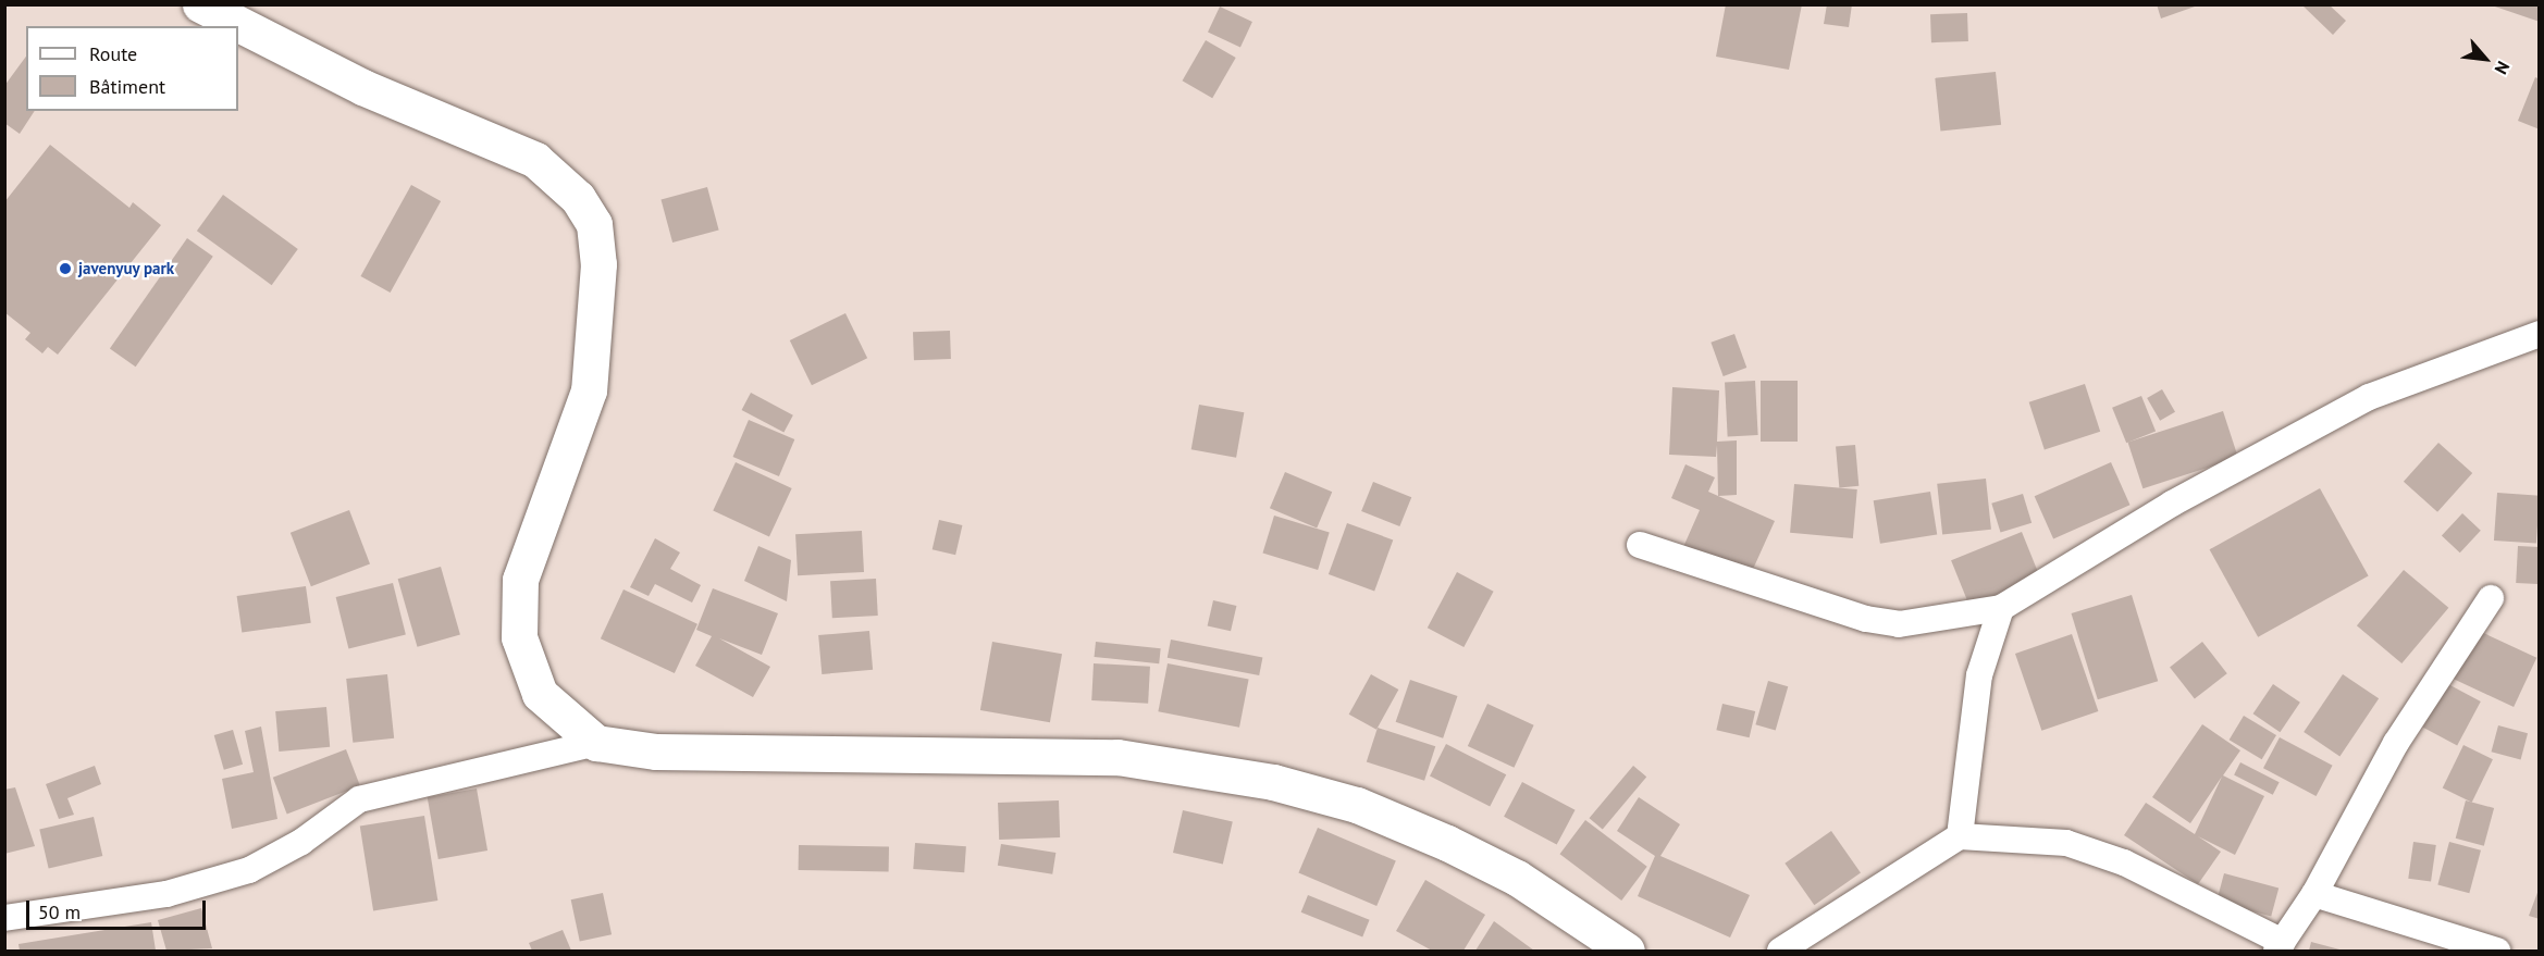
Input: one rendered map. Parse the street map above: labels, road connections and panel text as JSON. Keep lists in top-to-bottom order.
{
  "places": ["javenyuy park"],
  "legend": ["Route", "Bâtiment"],
  "scale_bar": "50 m",
  "north": "bottom right"
}
